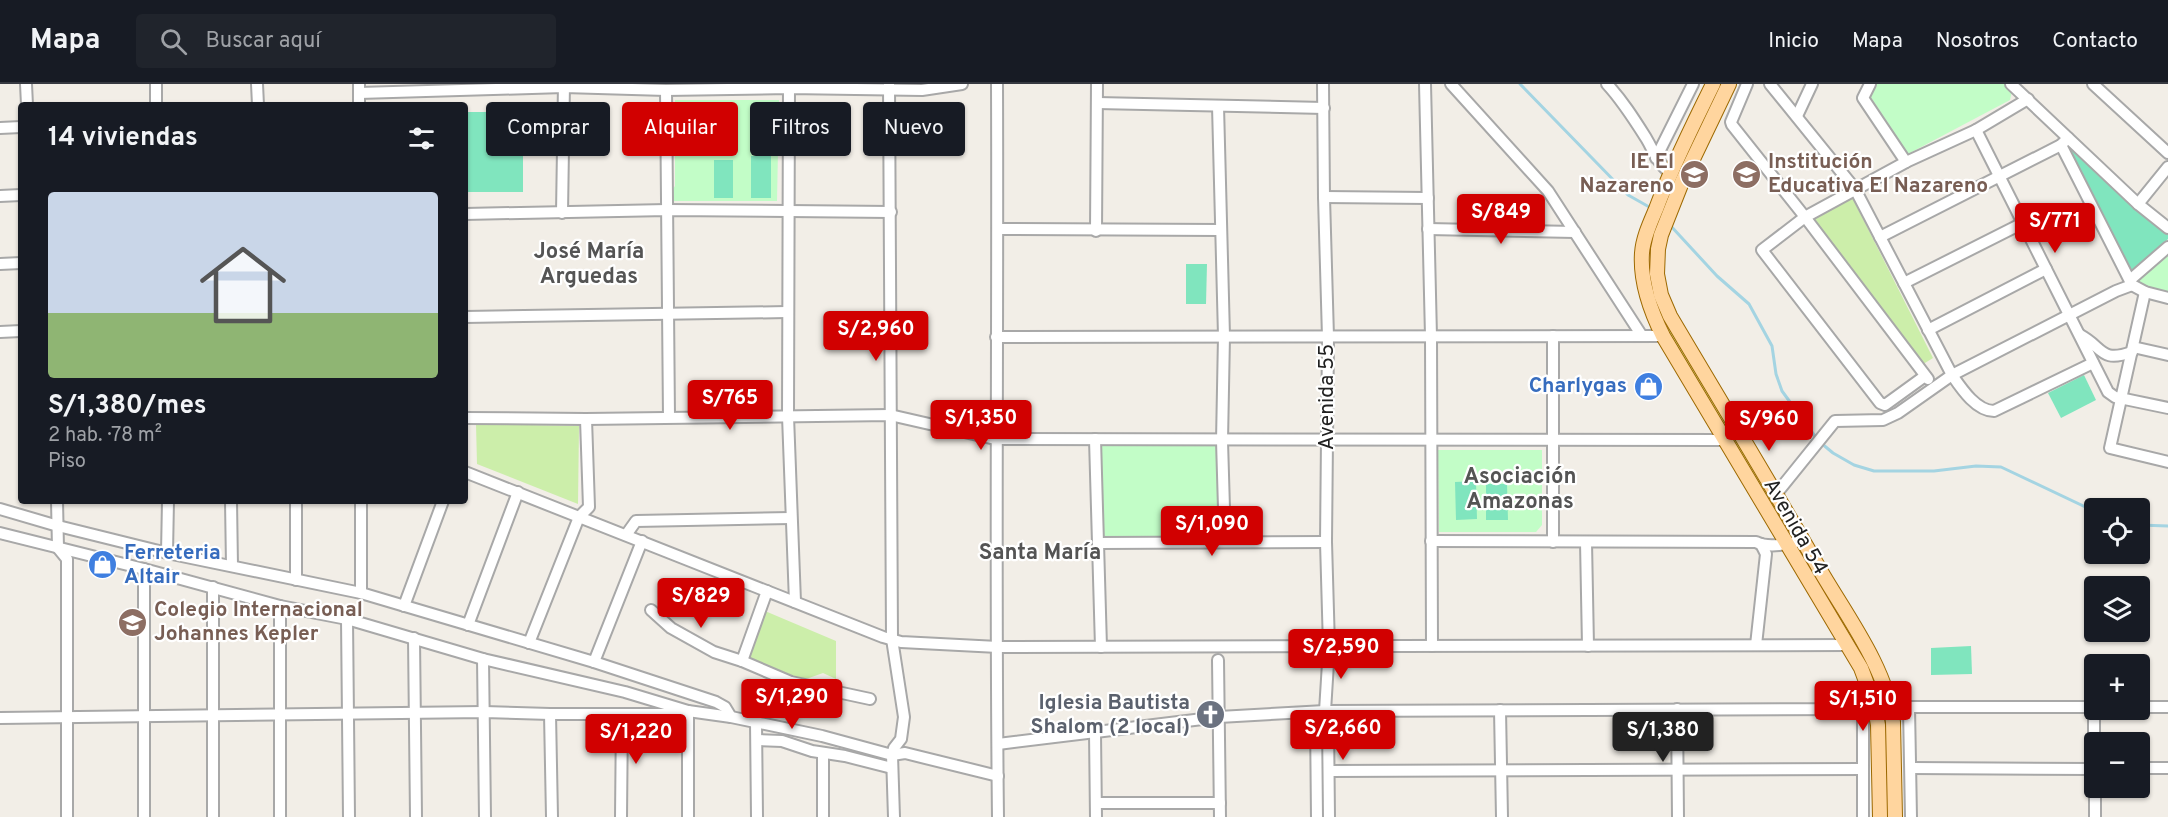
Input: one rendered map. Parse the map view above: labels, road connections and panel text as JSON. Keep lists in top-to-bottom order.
{
  "streets": {
    "main road": ["Avenida 54"],
    "street": ["Avenida 55"]
  },
  "districts": ["José María Arguedas", "Asociación Amazonas", "Santa María"],
  "places": {
    "school or university": ["IE El Nazareno", "Institución Educativa El Nazareno", "Colegio Internacional Johannes Kepler"],
    "shop": ["Charlygas", "Ferreteria Altair"],
    "church": ["Iglesia Bautista Shalom (2 local)"]
  },
  "page": {
    "header": "Mapa",
    "search": "Buscar aquí",
    "nav": [
      "Inicio",
      "Mapa",
      "Nosotros",
      "Contacto"
    ],
    "chip": [
      "Comprar",
      "Alquilar",
      "Filtros",
      "Nuevo"
    ],
    "heading": "14 viviendas",
    "list": [
      {
        "name": "S/1,380/mes",
        "note": "2 hab. · 78 m² · Piso"
      }
    ],
    "price": [
      "S/849",
      "S/771",
      "S/2,960",
      "S/765",
      "S/1,350",
      "S/960",
      "S/1,090",
      "S/829",
      "S/2,590",
      "S/1,290",
      "S/1,510",
      "S/2,660",
      "S/1,380",
      "S/1,220"
    ],
    "map_buttons": ["+", "−"]
  }
}
